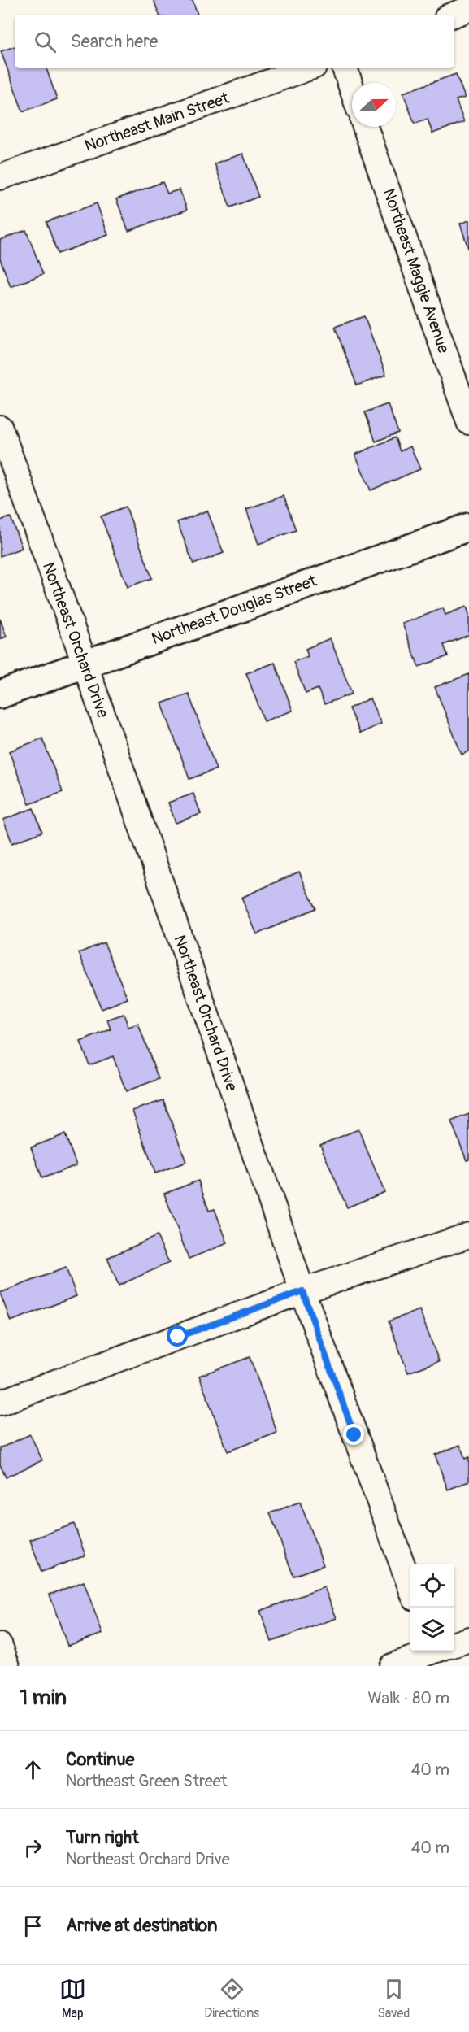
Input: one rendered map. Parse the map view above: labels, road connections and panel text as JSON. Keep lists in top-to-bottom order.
{
  "streets": {
    "main road": ["Northeast Douglas Street"],
    "street": ["Northeast Main Street", "Northeast Maggie Avenue", "Northeast Orchard Drive"]
  },
  "crossings": [
    ["Northeast Douglas Street", "Northeast Orchard Drive"]
  ],
  "north": "right",
  "page": {
    "search": "Search here",
    "heading": ["1 min", "Walk · 80 m"],
    "list": [
      ["Continue", "Northeast Green Street", "40 m"],
      ["Turn right", "Northeast Orchard Drive", "40 m"],
      "Arrive at destination"
    ],
    "nav": ["Map", "Directions", "Saved"]
  }
}
